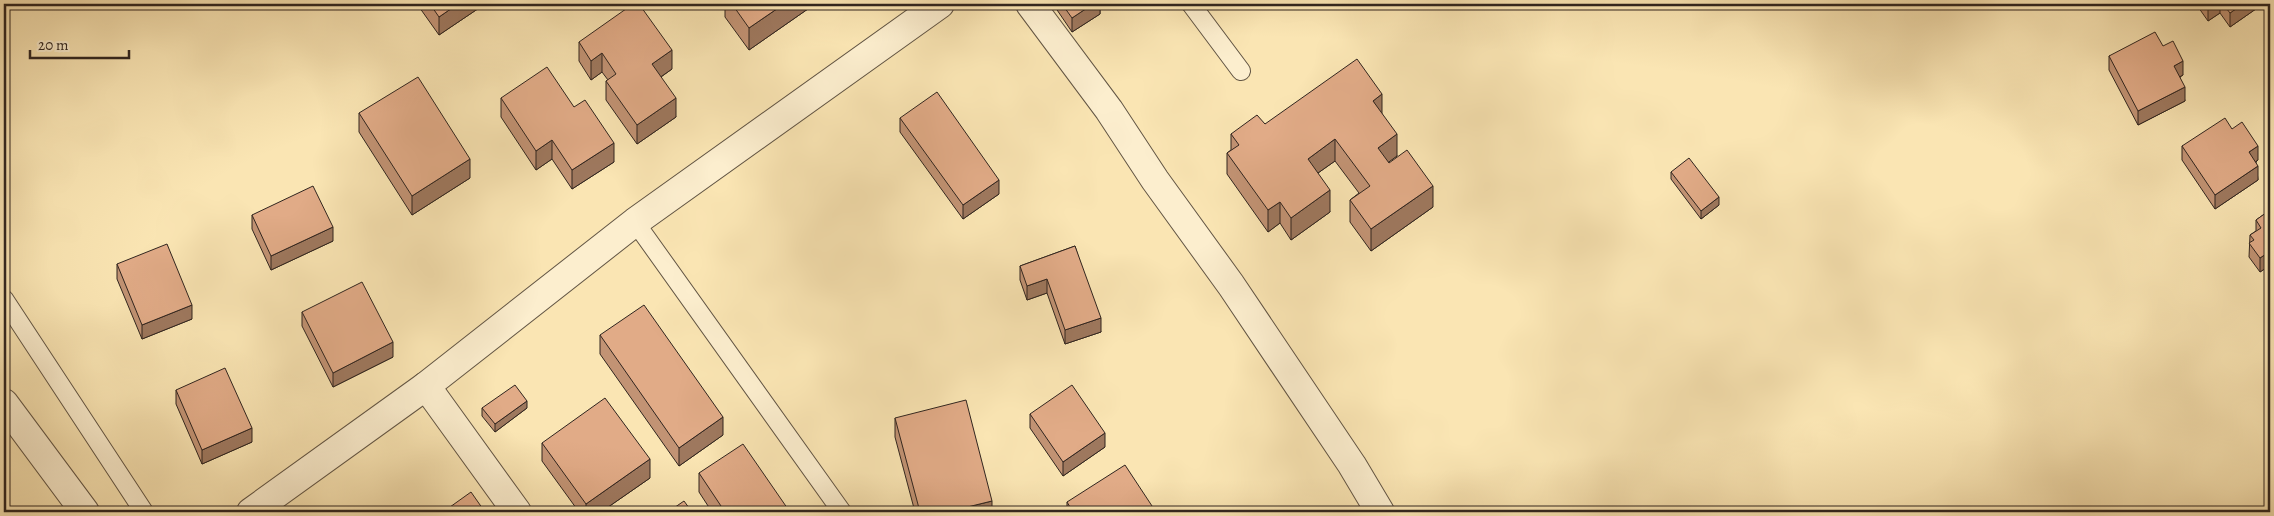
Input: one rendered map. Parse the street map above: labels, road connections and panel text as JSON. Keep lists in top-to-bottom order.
{
  "scale_bar": "20 m"
}
